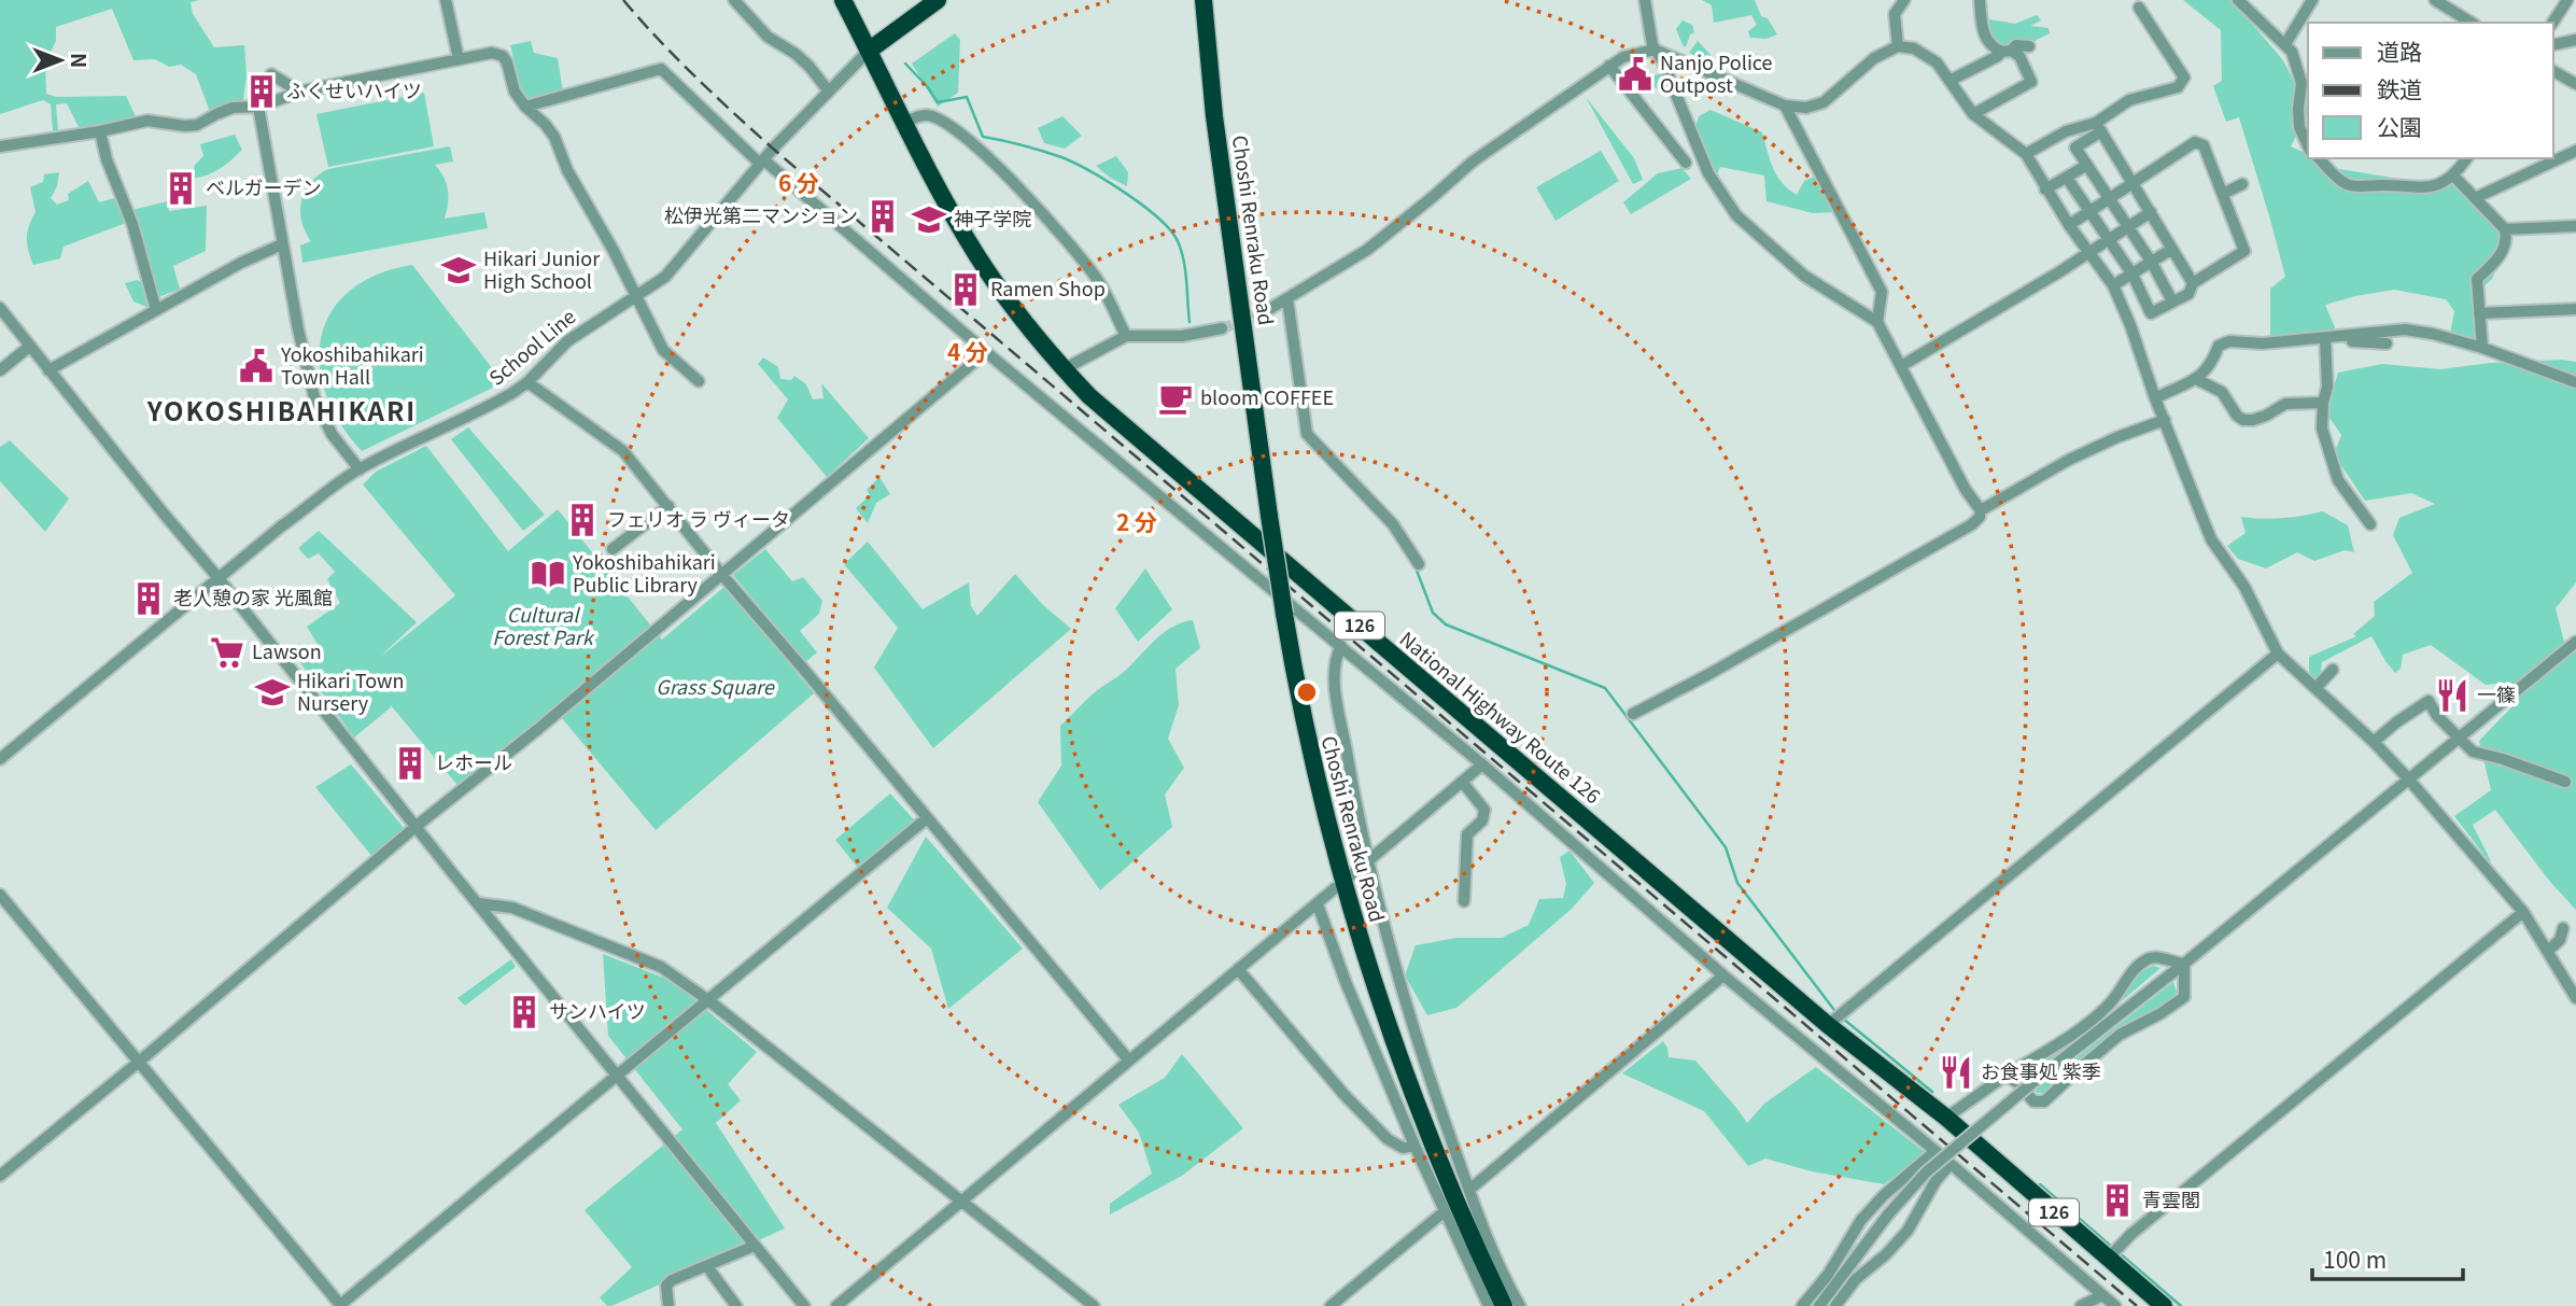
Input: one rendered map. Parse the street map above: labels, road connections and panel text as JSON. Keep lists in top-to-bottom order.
{
  "streets": {
    "highway": ["Choshi Renraku Road", "126", "National Highway Route 126"],
    "street": ["School Line"]
  },
  "crossings": [
    ["School Line", "National Highway Route 126"]
  ],
  "districts": ["YOKOSHIBAHIKARI"],
  "parks": ["Cultural Forest Park", "Grass Square"],
  "places": {
    "public building": ["Nanjo Police Outpost", "Yokoshibahikari Town Hall"],
    "building": [
      "ふくせいハイツ",
      "ベルガーデン",
      "松伊光第二マンション",
      "Ramen Shop",
      "フェリオ ラ ヴィータ",
      "老人憩の家 光風館",
      "レホール",
      "サンハイツ",
      "青雲閣"
    ],
    "school or university": ["神子学院", "Hikari Junior High School", "Hikari Town Nursery"],
    "cafe": ["bloom COFFEE"],
    "library": ["Yokoshibahikari Public Library"],
    "supermarket": ["Lawson"],
    "restaurant": ["一篠", "お食事処 紫季"]
  },
  "legend": ["道路", "鉄道", "公園"],
  "scale_bar": "100 m",
  "north": "right",
  "rings": ["6 分", "4 分", "2 分"]
}
